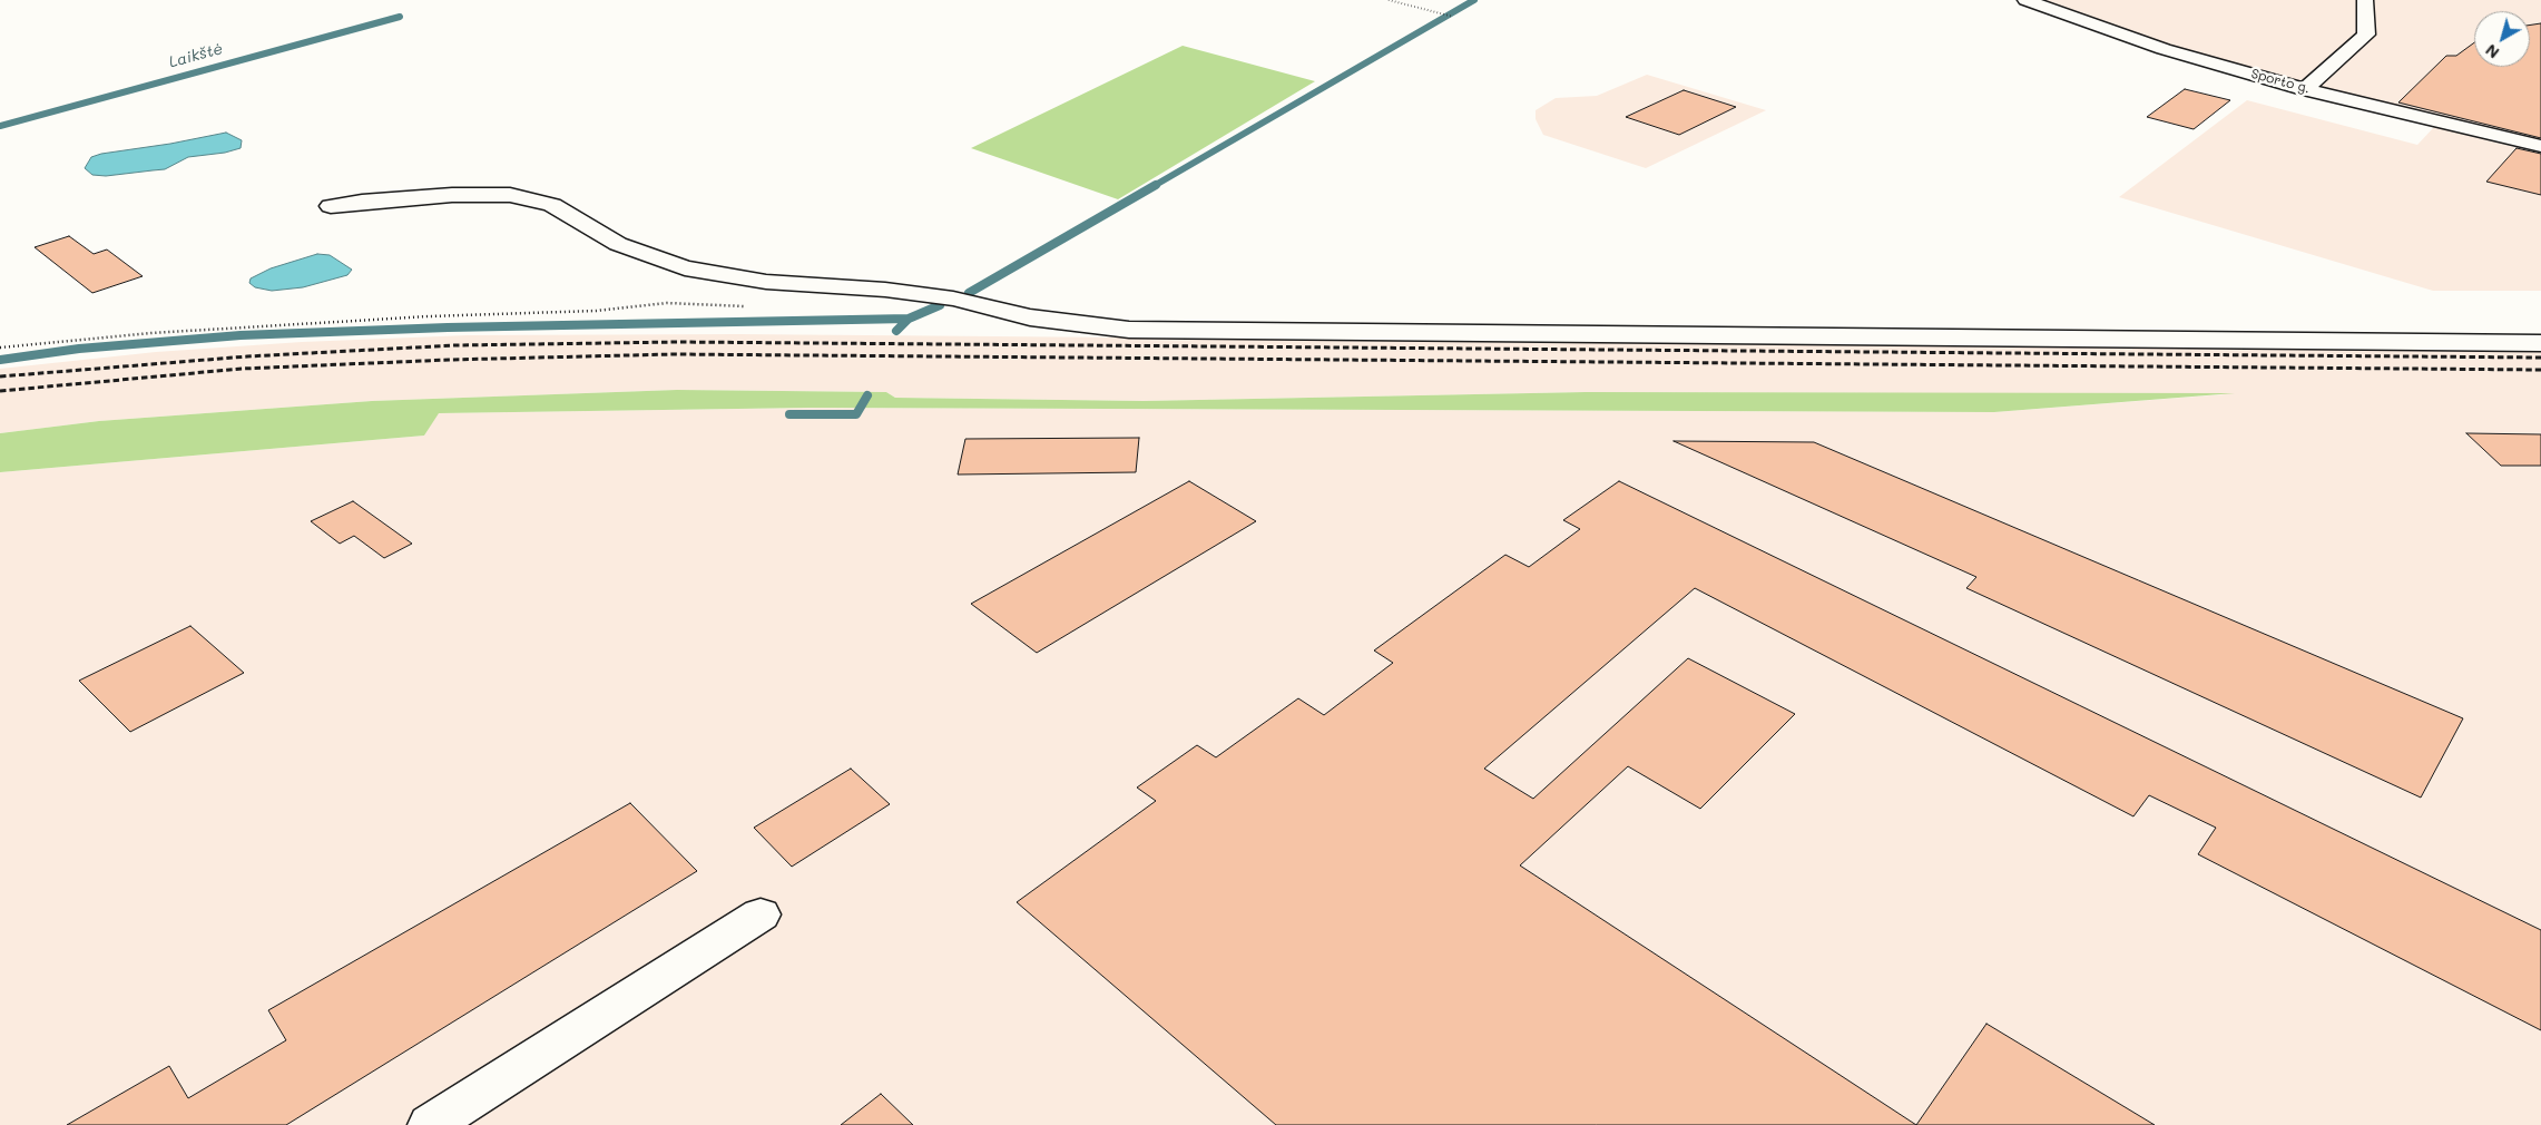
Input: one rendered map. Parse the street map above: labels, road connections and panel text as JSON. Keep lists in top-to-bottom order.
{
  "streets": {
    "street": ["Sporto g."]
  },
  "water": ["Laikštė"],
  "north": "bottom left"
}
